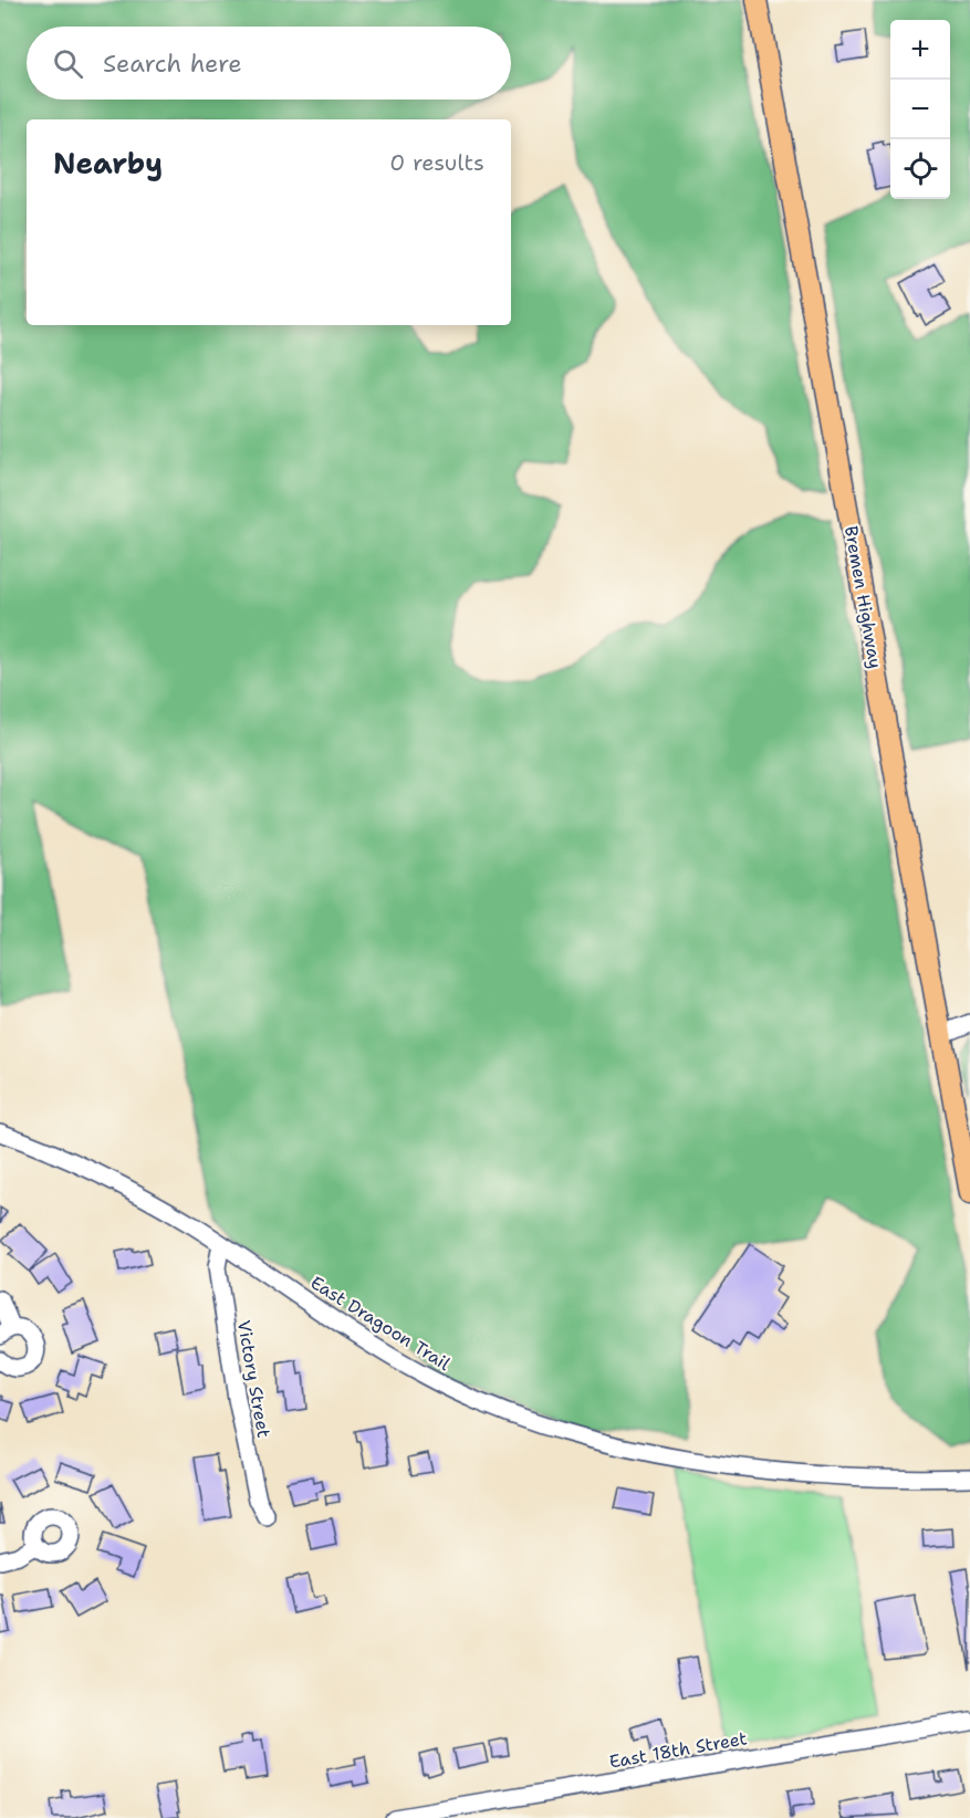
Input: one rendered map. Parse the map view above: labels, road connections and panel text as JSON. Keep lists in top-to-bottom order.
{
  "streets": {
    "main road": ["Bremen Highway"],
    "street": ["East Dragoon Trail", "Victory Street", "East 18th Street"]
  },
  "crossings": [
    ["East Dragoon Trail", "Victory Street"]
  ],
  "page": {
    "map_buttons": ["+", "−"],
    "search": "Search here",
    "heading": ["Nearby", "0 results"]
  }
}
